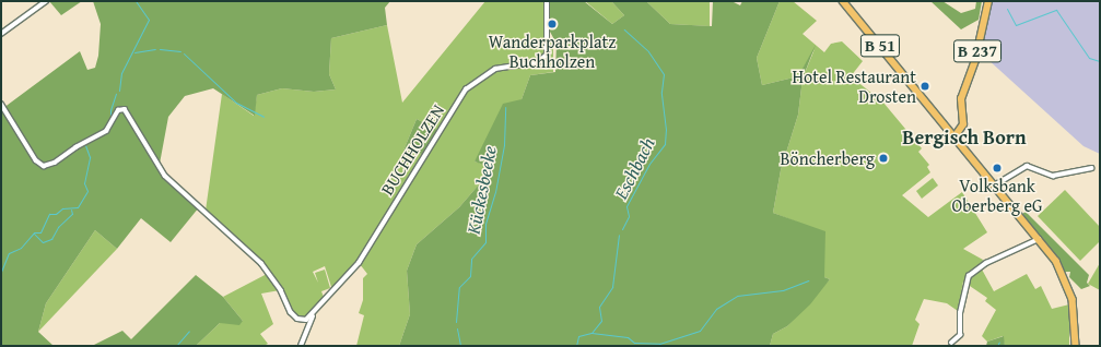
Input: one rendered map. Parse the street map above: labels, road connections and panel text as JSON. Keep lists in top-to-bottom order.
{
  "streets": {
    "main road": ["B 51", "B 237"],
    "street": ["BUCHHOLZEN"]
  },
  "crossings": [
    ["B 51", "B 237"]
  ],
  "districts": ["Bergisch Born"],
  "water": ["Eschbach", "Kückesbeeke"],
  "places": [
    "Wanderparkplatz Buchholzen",
    "Hotel Restaurant Drosten",
    "Böncherberg",
    "Volksbank Oberberg eG"
  ]
}
